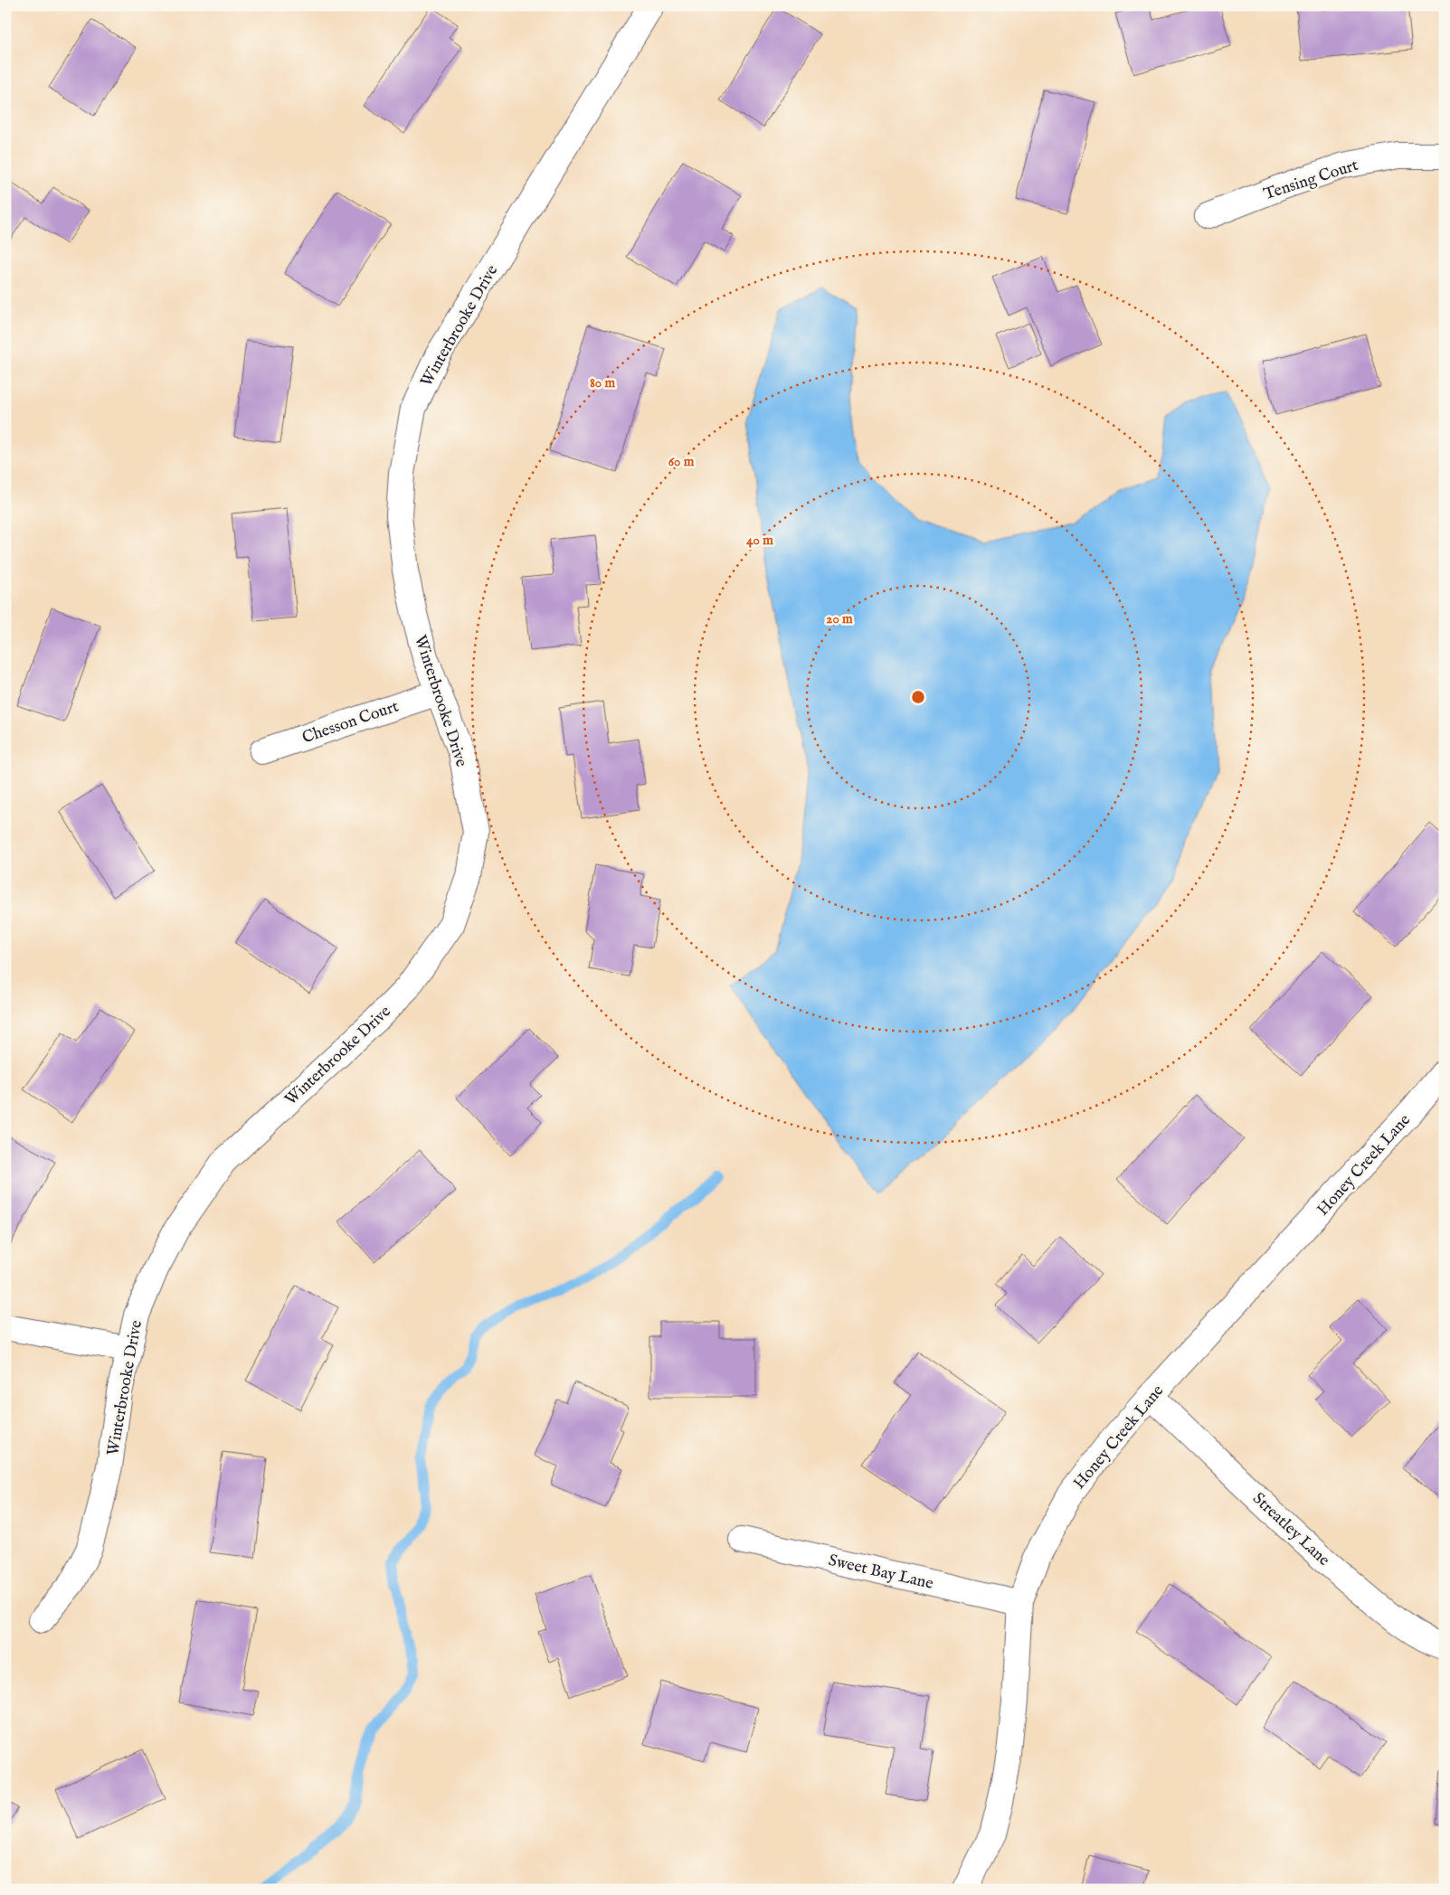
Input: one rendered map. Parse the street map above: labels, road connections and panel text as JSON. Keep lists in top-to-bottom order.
{
  "streets": {
    "street": [
      "Tensing Court",
      "Winterbrooke Drive",
      "Chesson Court",
      "Honey Creek Lane",
      "Streatley Lane",
      "Sweet Bay Lane"
    ]
  },
  "crossings": [
    ["Winterbrooke Drive", "Chesson Court"],
    ["Honey Creek Lane", "Streatley Lane"],
    ["Honey Creek Lane", "Sweet Bay Lane"]
  ],
  "rings": [
    "80 m",
    "60 m",
    "40 m",
    "20 m"
  ]
}
